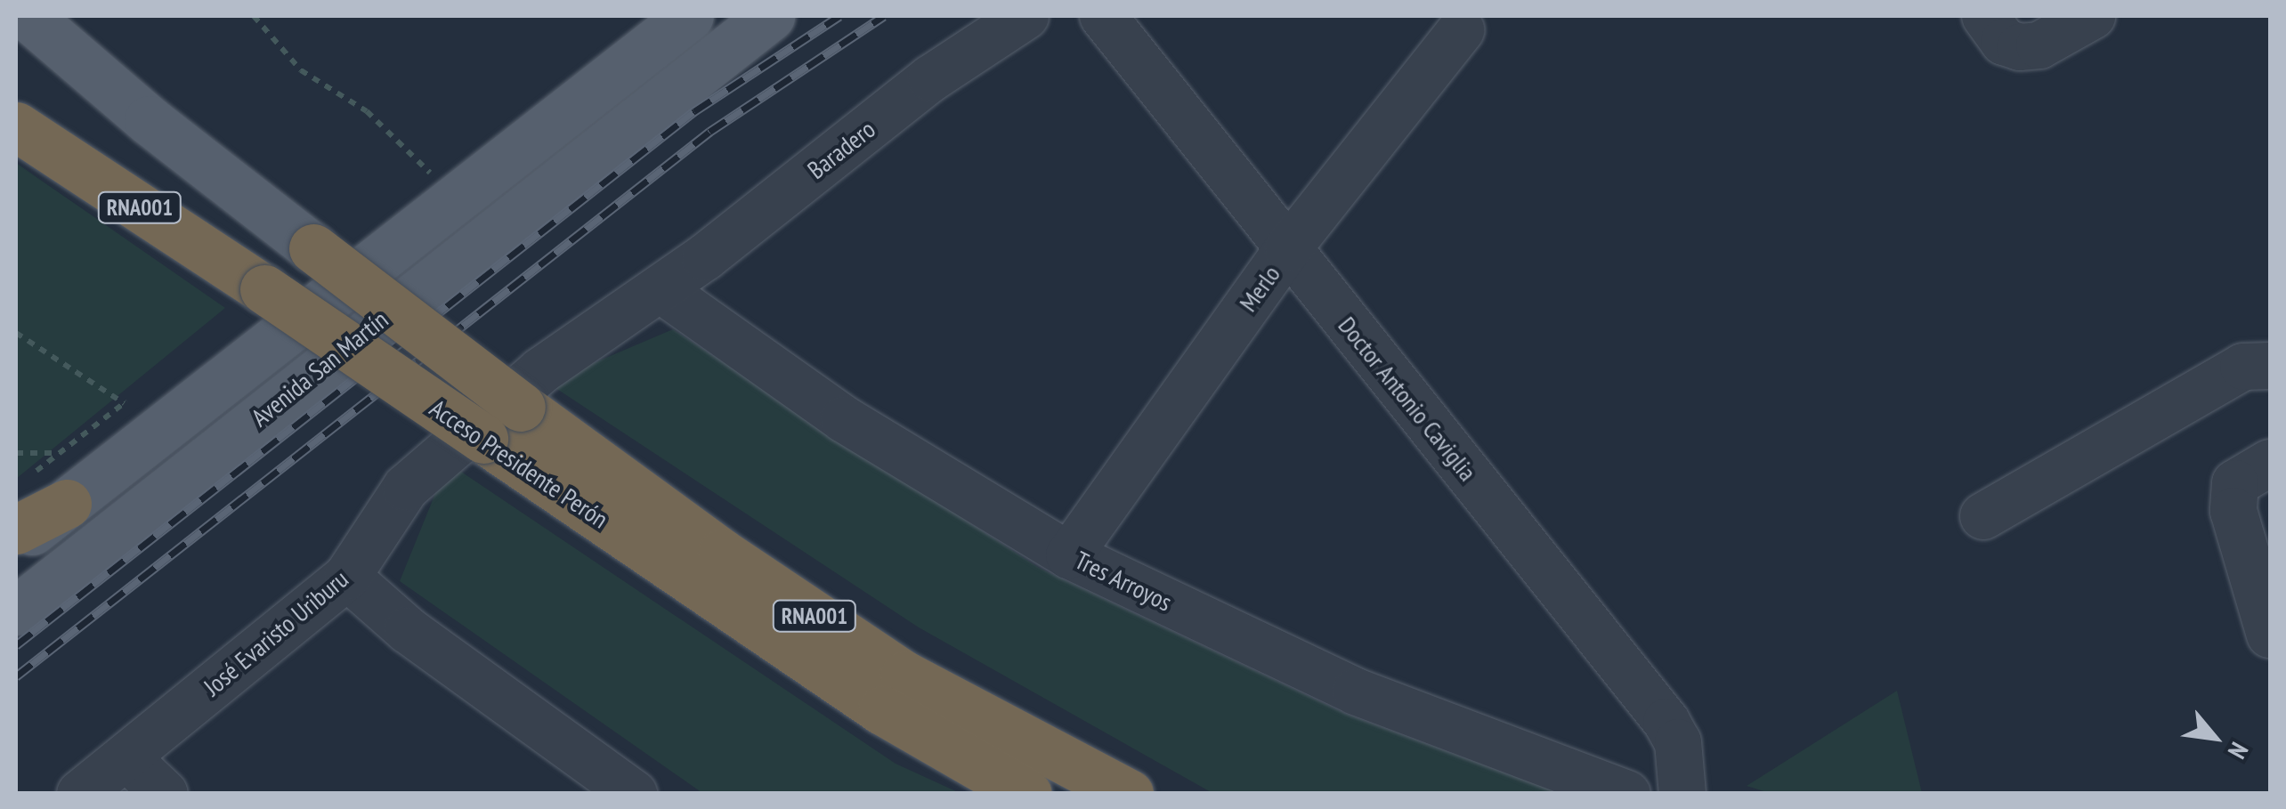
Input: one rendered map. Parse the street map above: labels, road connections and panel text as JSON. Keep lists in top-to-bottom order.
{
  "streets": {
    "highway": ["RNA001", "Acceso Presidente Perón"],
    "main road": ["Avenida San Martín"],
    "street": [
      "Baradero",
      "Merlo",
      "Doctor Antonio Caviglia",
      "Tres Arroyos",
      "José Evaristo Uriburu"
    ]
  },
  "crossings": [
    ["Baradero", "Tres Arroyos"],
    ["Baradero", "José Evaristo Uriburu"],
    ["Merlo", "Doctor Antonio Caviglia"],
    ["Merlo", "Tres Arroyos"],
    ["Tres Arroyos", "José Evaristo Uriburu"]
  ],
  "north": "bottom right"
}
